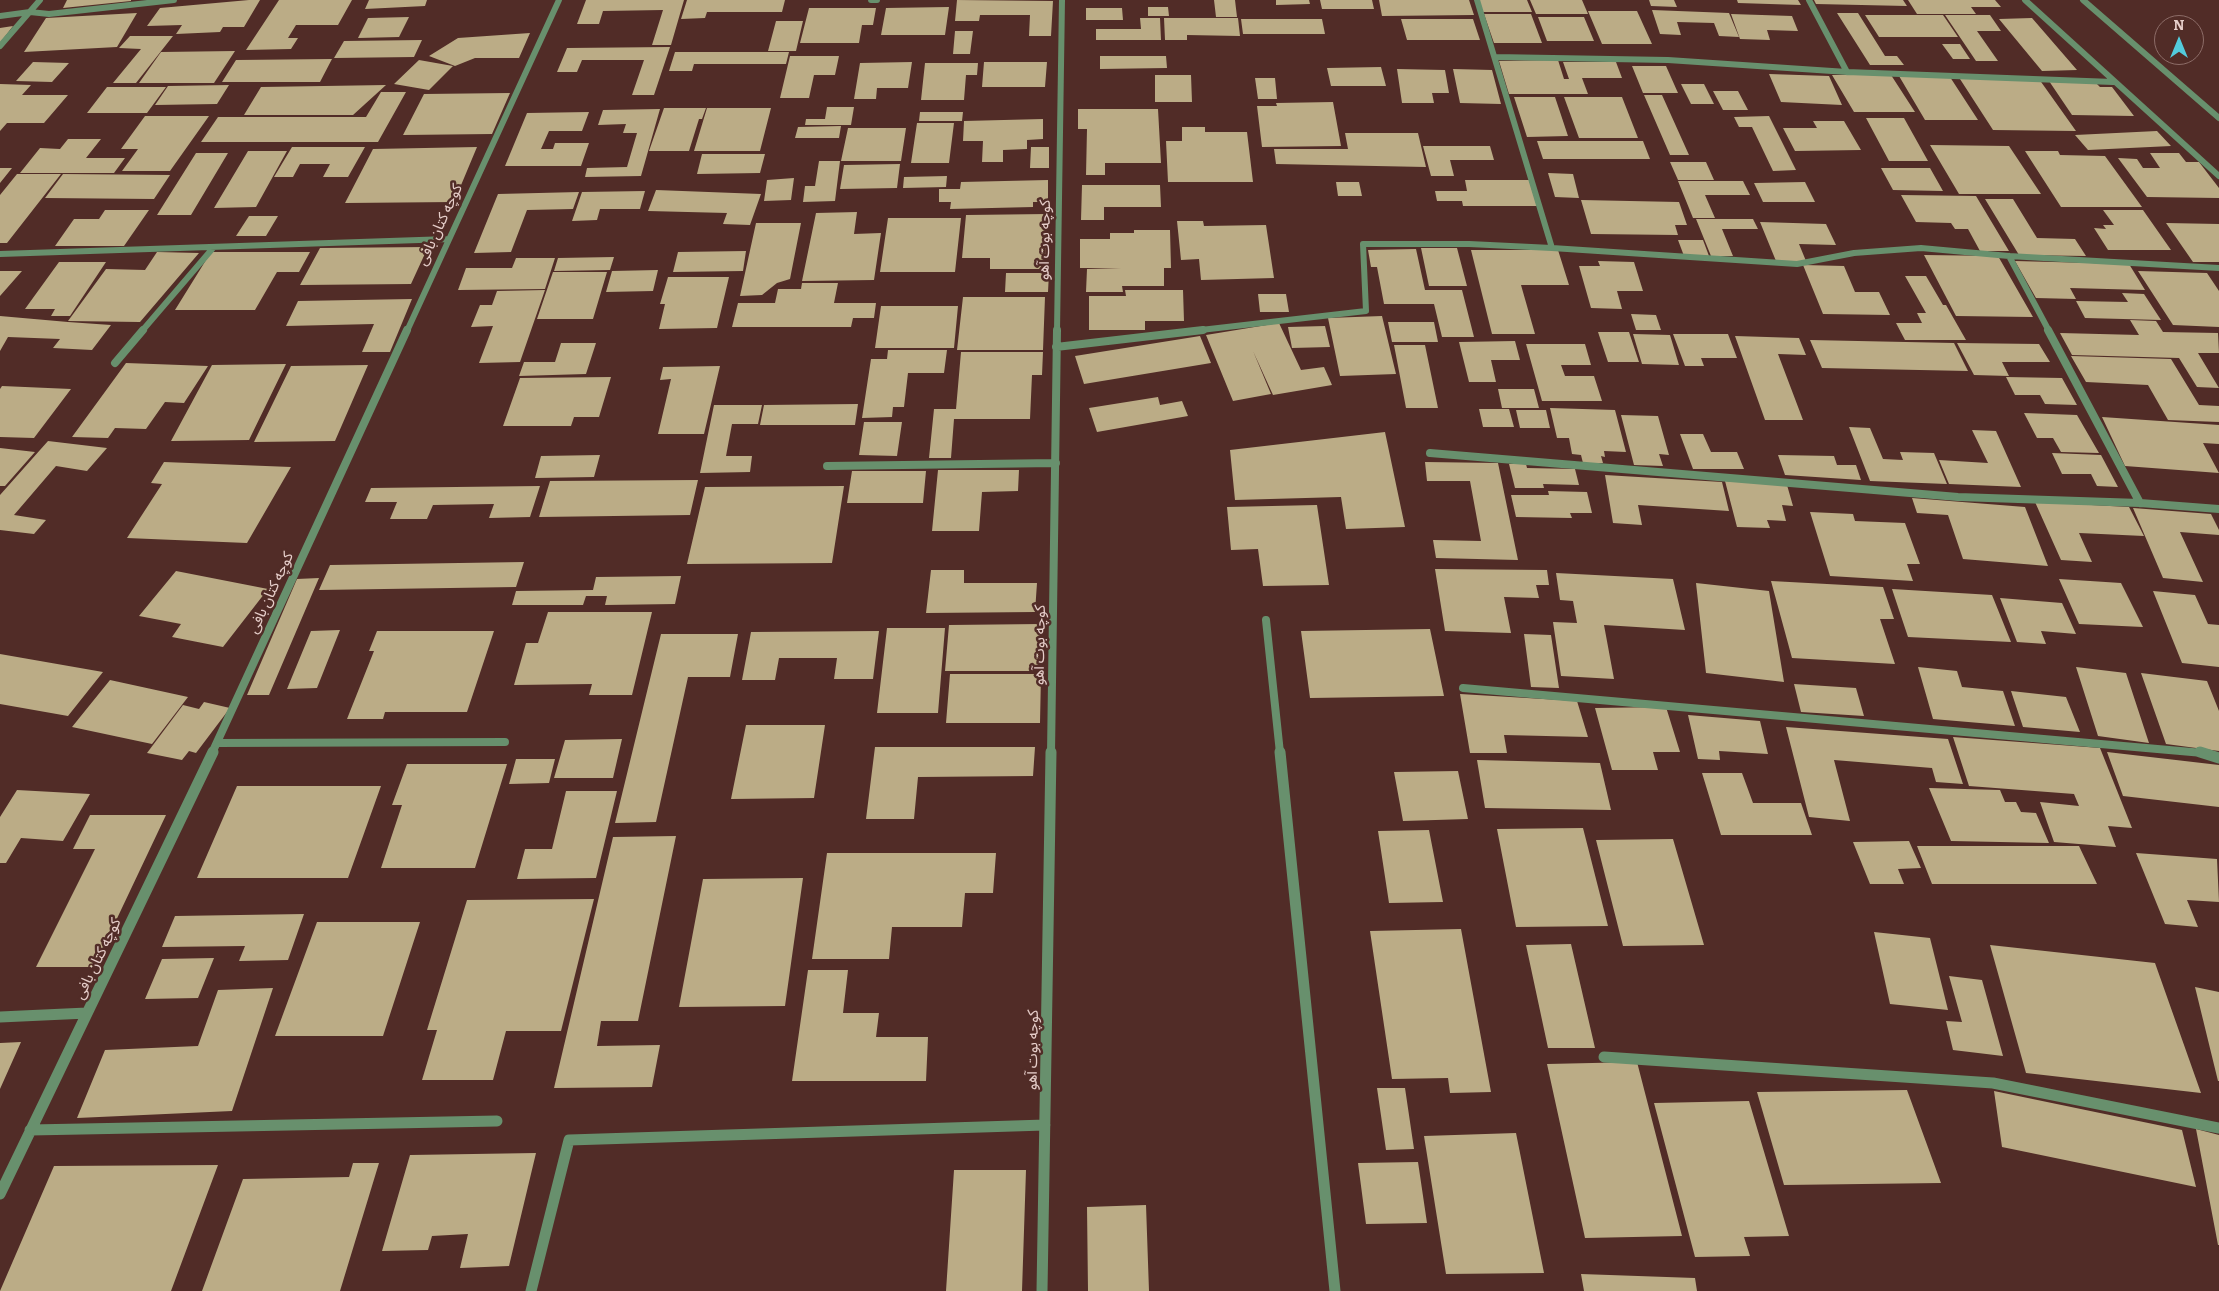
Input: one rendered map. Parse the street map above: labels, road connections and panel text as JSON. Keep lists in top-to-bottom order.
{
  "streets": {
    "street": ["کوچه کتان بافی", "کوچه بوت آهو"]
  },
  "north": "top"
}
